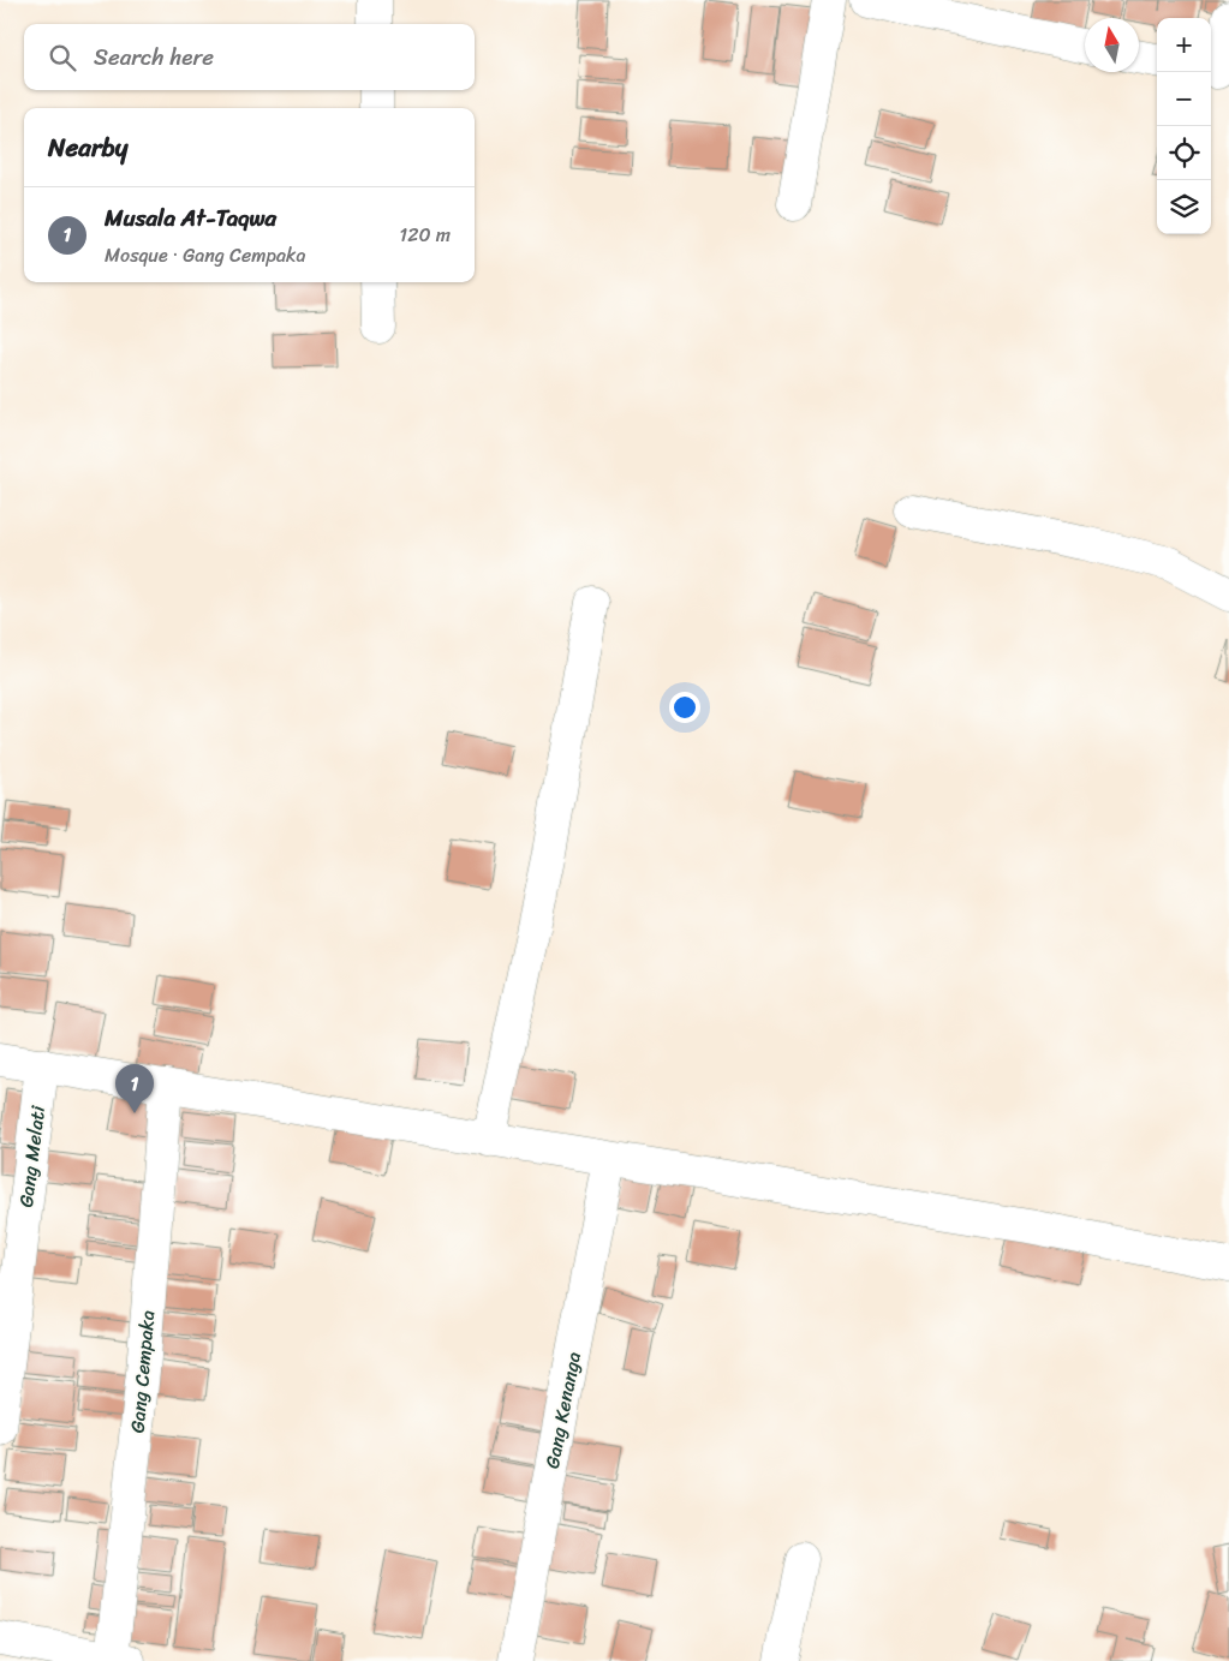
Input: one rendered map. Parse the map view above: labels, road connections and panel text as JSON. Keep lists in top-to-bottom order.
{
  "streets": {
    "street": ["Gang Melati", "Gang Cempaka", "Gang Kenanga"]
  },
  "north": "top",
  "page": {
    "map_buttons": ["+", "−"],
    "search": "Search here",
    "heading": "Nearby",
    "list": [
      {
        "mark": "1",
        "name": "Musala At-Taqwa",
        "note": "Mosque · Gang Cempaka",
        "value": "120 m"
      }
    ],
    "pins": "1"
  }
}
